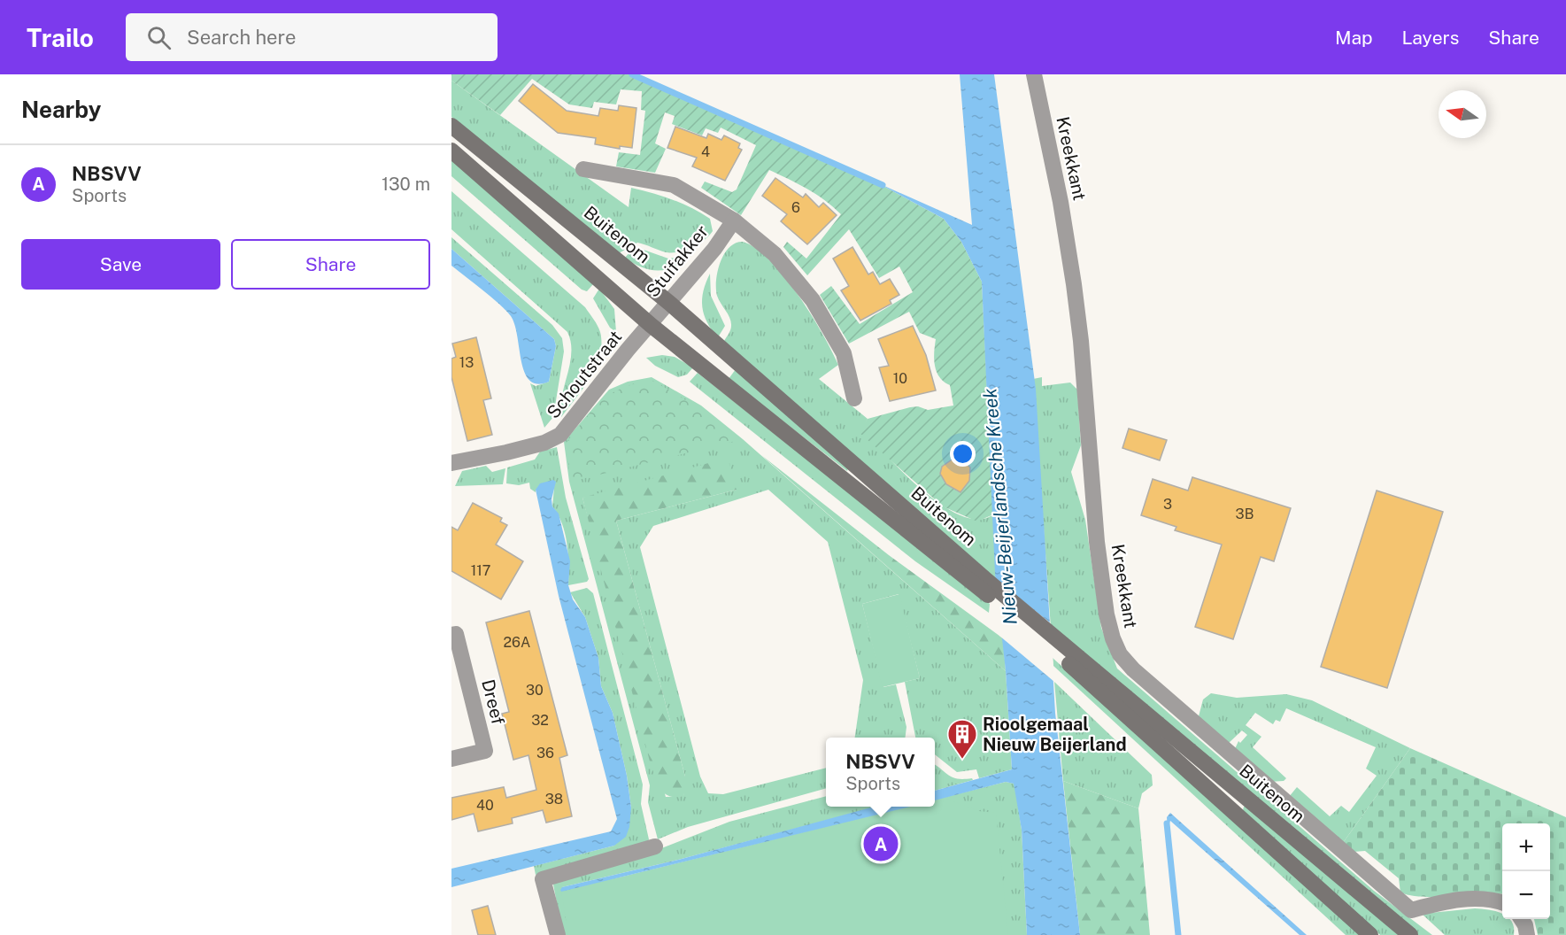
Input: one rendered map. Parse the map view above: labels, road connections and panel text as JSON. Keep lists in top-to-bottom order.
{
  "streets": {
    "main road": ["Buitenom"],
    "street": [
      "Kreekkant",
      "Stuifakker",
      "Schoutstraat",
      "Dreef"
    ]
  },
  "crossings": [
    ["Buitenom", "Stuifakker"],
    ["Buitenom", "Schoutstraat"],
    ["Stuifakker", "Schoutstraat"]
  ],
  "water": ["Nieuw-Beijerlandsche Kreek"],
  "places": {
    "building": ["Rioolgemaal Nieuw Beijerland"]
  },
  "house_numbers": [
    "4",
    "6",
    "13",
    "10",
    "3",
    "3B",
    "117",
    "26A",
    "30",
    "32",
    "36",
    "38",
    "40"
  ],
  "north": "left",
  "page": {
    "header": "Trailo",
    "search": "Search here",
    "nav": ["Map", "Layers", "Share"],
    "heading": "Nearby",
    "list": [
      {
        "mark": "A",
        "name": "NBSVV",
        "note": "Sports",
        "value": "130 m"
      }
    ],
    "buttons": ["Save", "Share"],
    "popup": ["NBSVV", "Sports"],
    "map_buttons": ["+", "−"],
    "pins": "A"
  }
}
